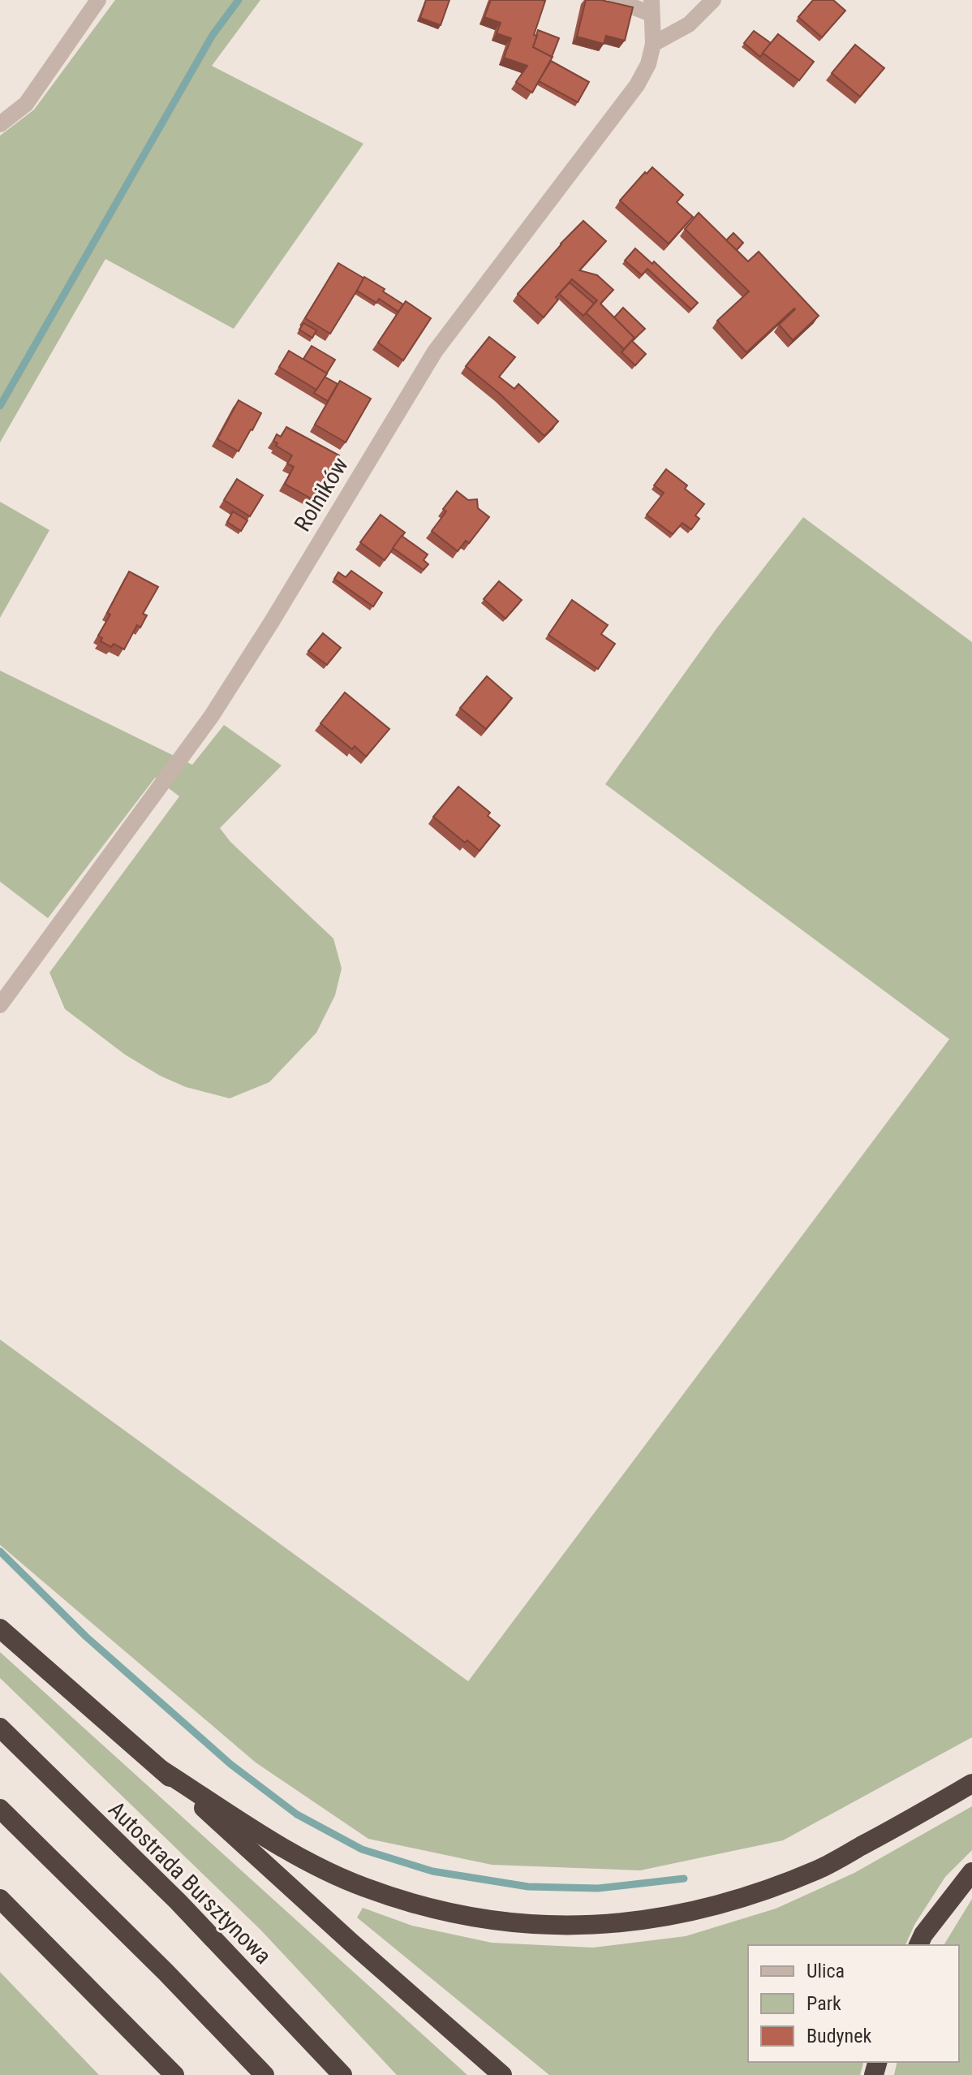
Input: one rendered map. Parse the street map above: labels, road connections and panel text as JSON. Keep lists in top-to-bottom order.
{
  "streets": {
    "highway": ["Autostrada Bursztynowa"],
    "street": ["Rolników"]
  },
  "legend": ["Ulica", "Park", "Budynek"]
}
